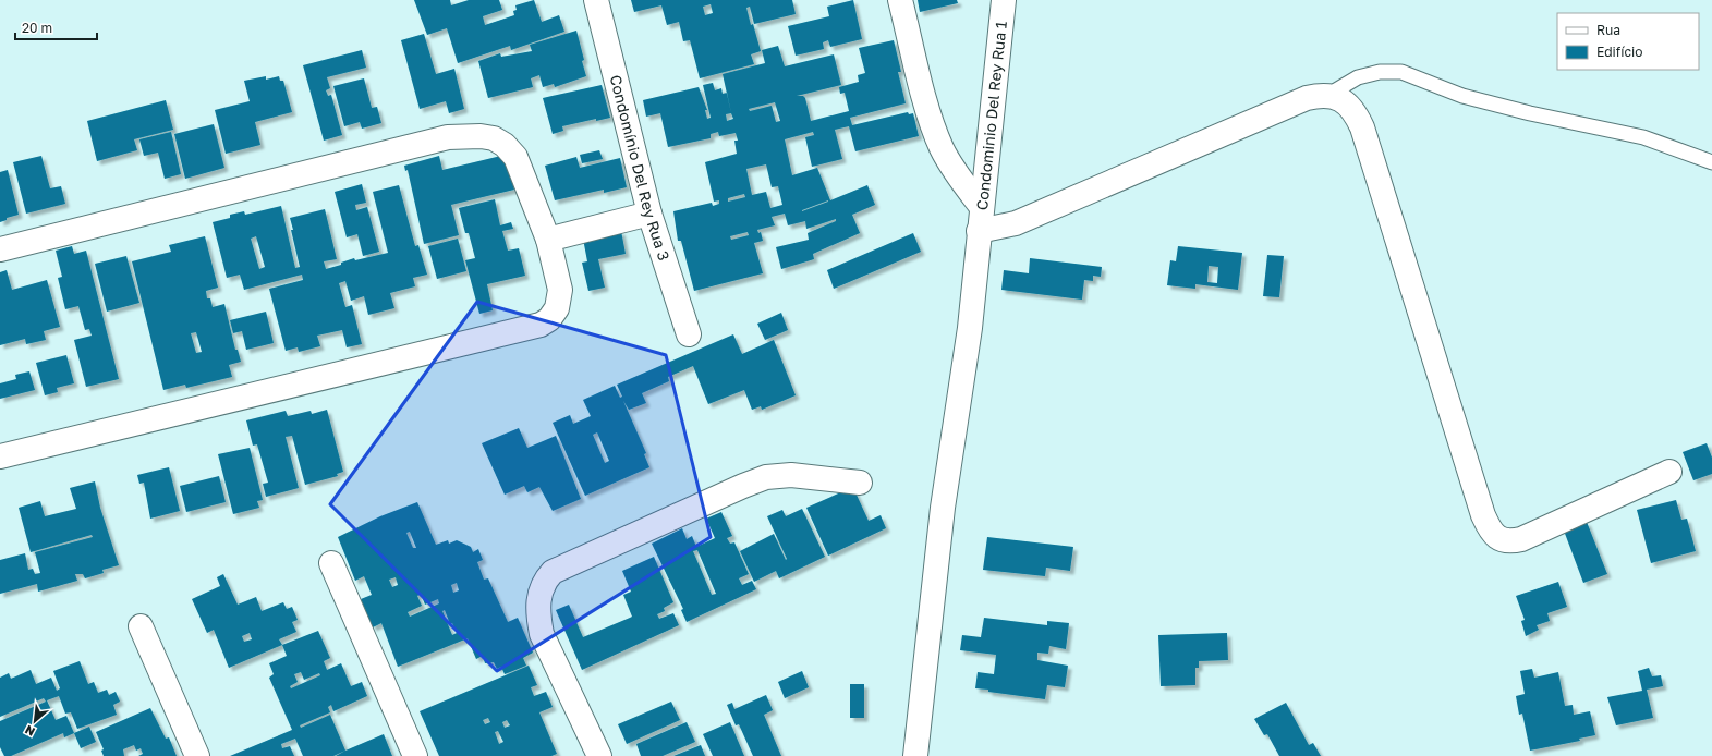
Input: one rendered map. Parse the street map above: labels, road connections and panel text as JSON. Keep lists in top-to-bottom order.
{
  "streets": {
    "street": ["Condominio Del Rey Rua 1", "Condomínio Del Rey Rua 3"]
  },
  "legend": ["Rua", "Edifício"],
  "scale_bar": "20 m",
  "north": "bottom left"
}
